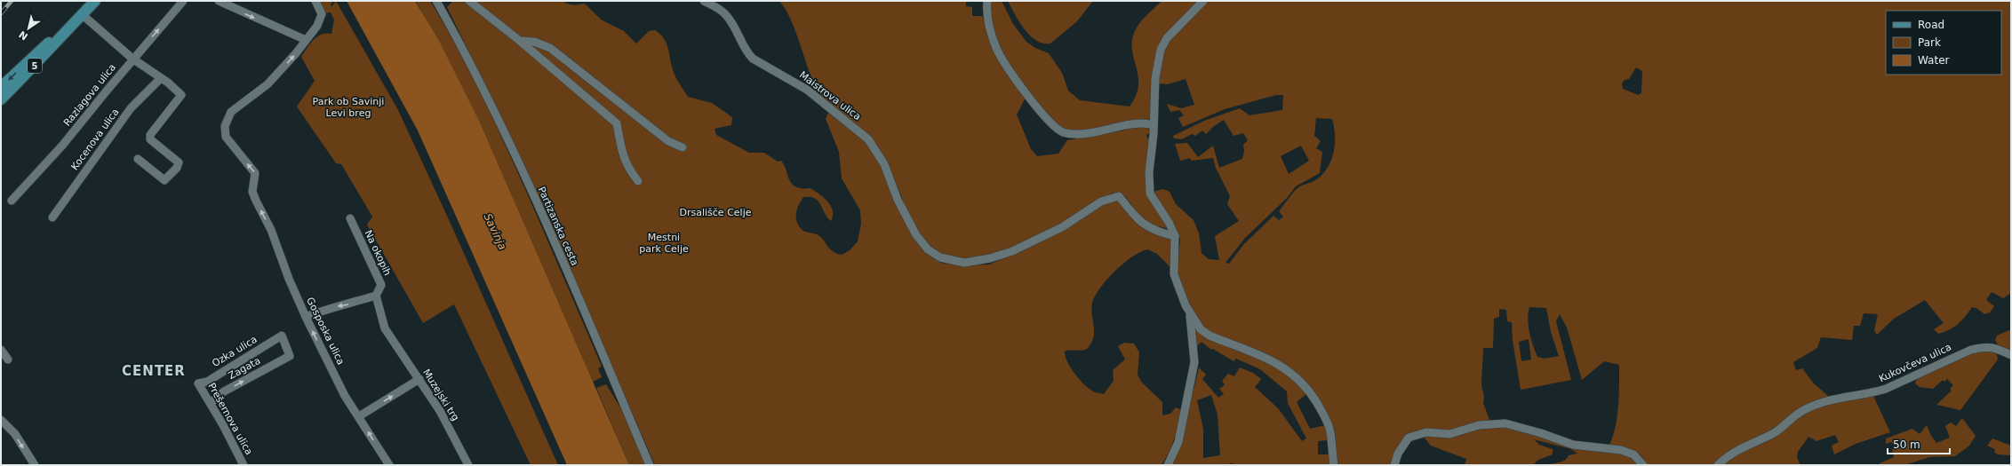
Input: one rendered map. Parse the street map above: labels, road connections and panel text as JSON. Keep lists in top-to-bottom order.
{
  "streets": {
    "main road": ["5"],
    "street": [
      "Razlagova ulica",
      "Maistrova ulica",
      "Kocenova ulica",
      "Partizanska cesta",
      "Na okopih",
      "Gosposka ulica",
      "Ozka ulica",
      "Kukovčeva ulica",
      "Zagata",
      "Muzejski trg",
      "Prešernova ulica"
    ]
  },
  "crossings": [
    ["Na okopih", "Muzejski trg"],
    ["Ozka ulica", "Zagata"],
    ["Ozka ulica", "Prešernova ulica"],
    ["Zagata", "Prešernova ulica"]
  ],
  "one_way": ["Gosposka ulica", "Zagata"],
  "districts": ["CENTER"],
  "water": ["Savinja"],
  "parks": ["Park ob Savinji Levi breg", "Drsališče Celje", "Mestni park Celje"],
  "legend": ["Road", "Park", "Water"],
  "scale_bar": "50 m",
  "north": "bottom left"
}
